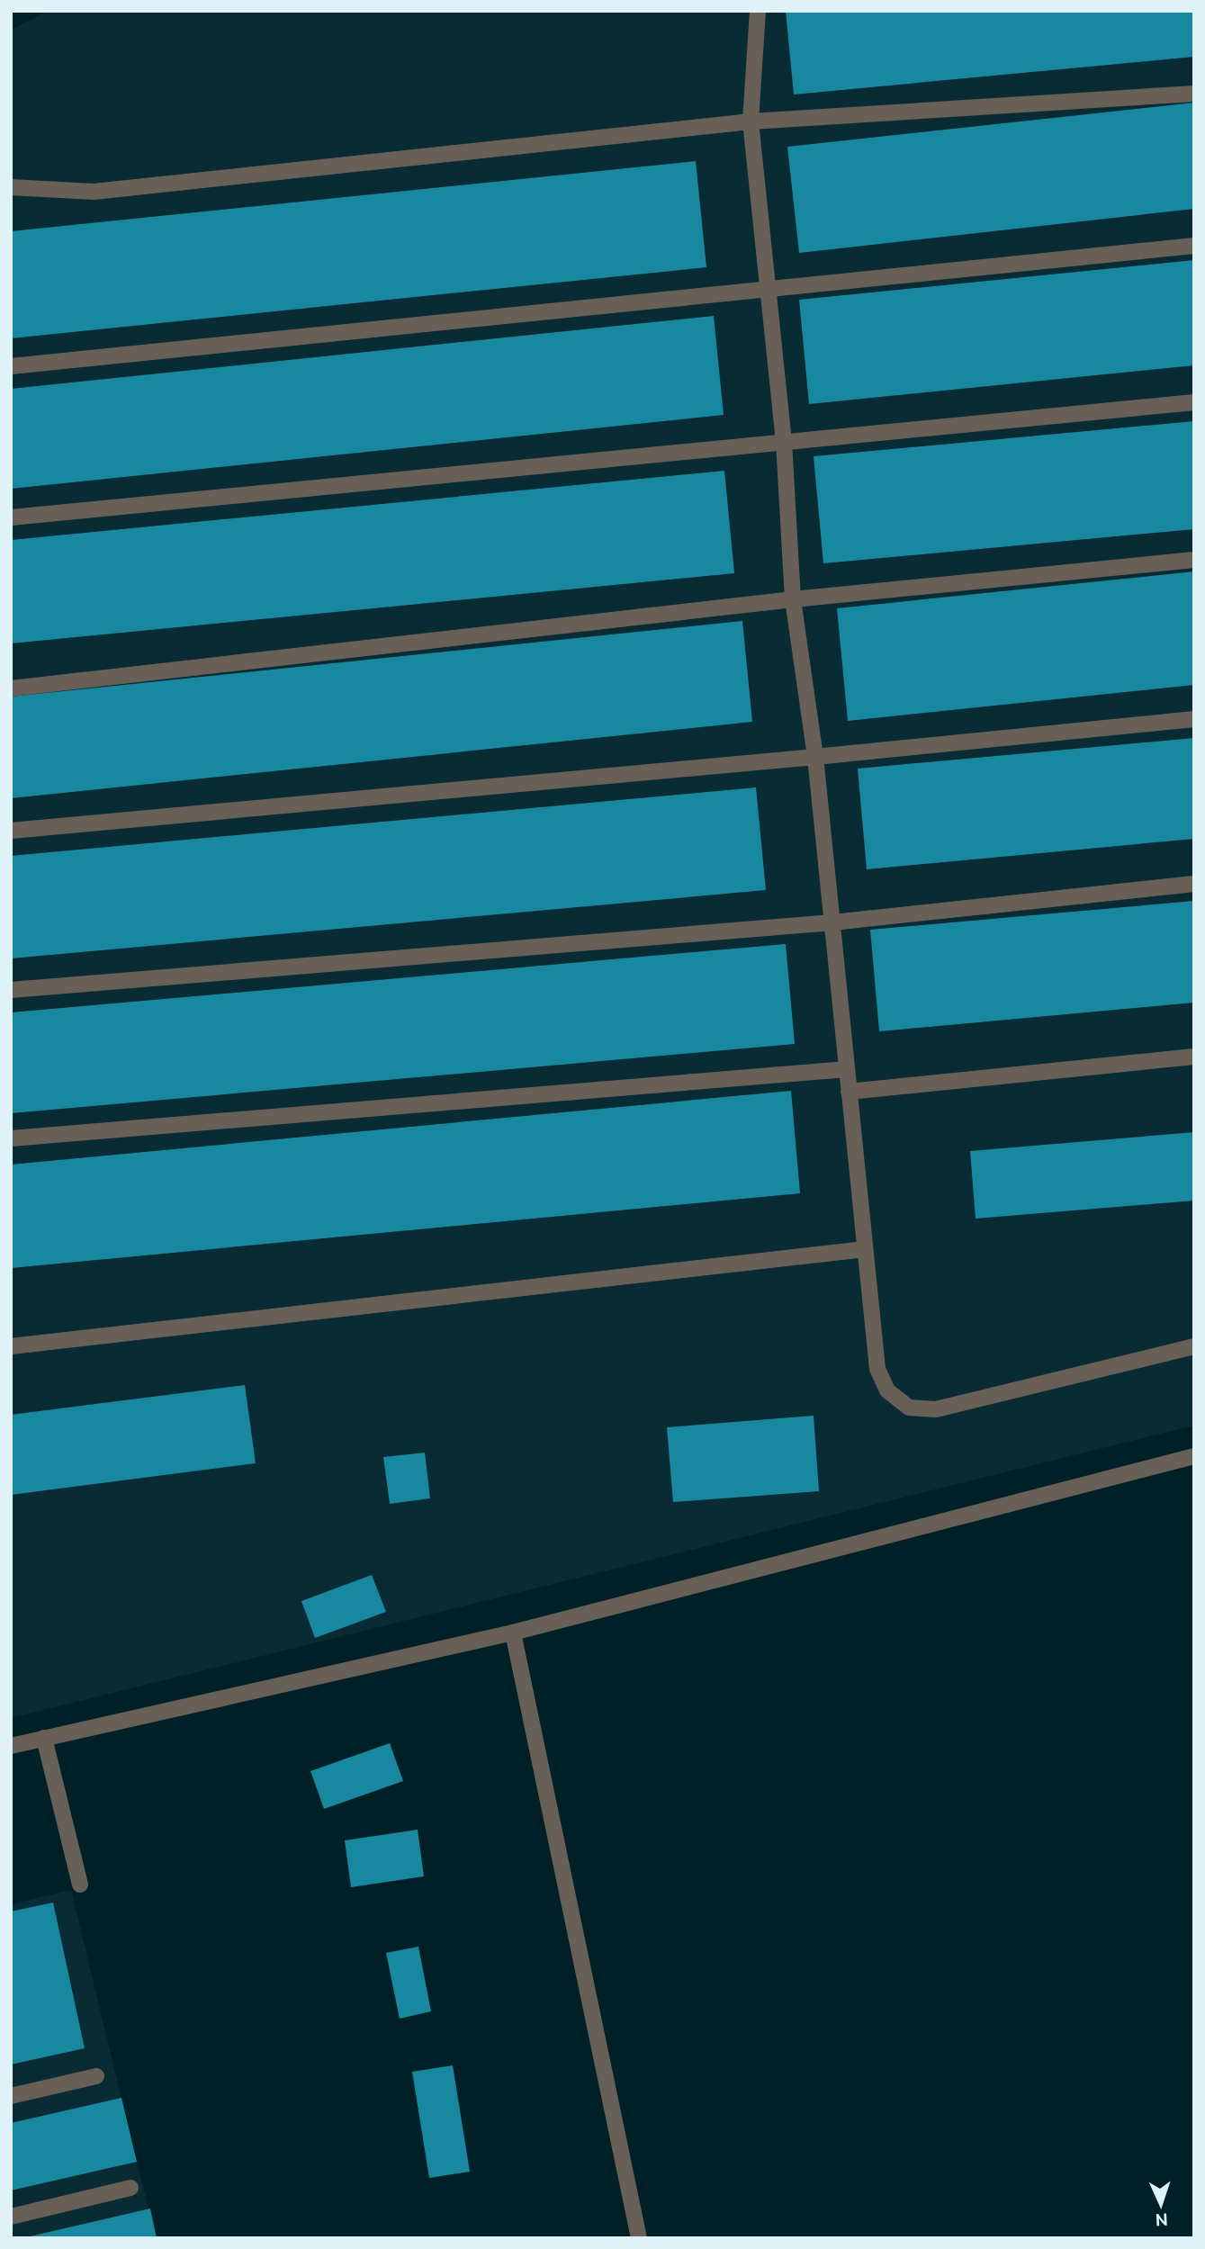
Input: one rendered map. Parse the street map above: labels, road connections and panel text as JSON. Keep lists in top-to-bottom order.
{
  "north": "bottom"
}
